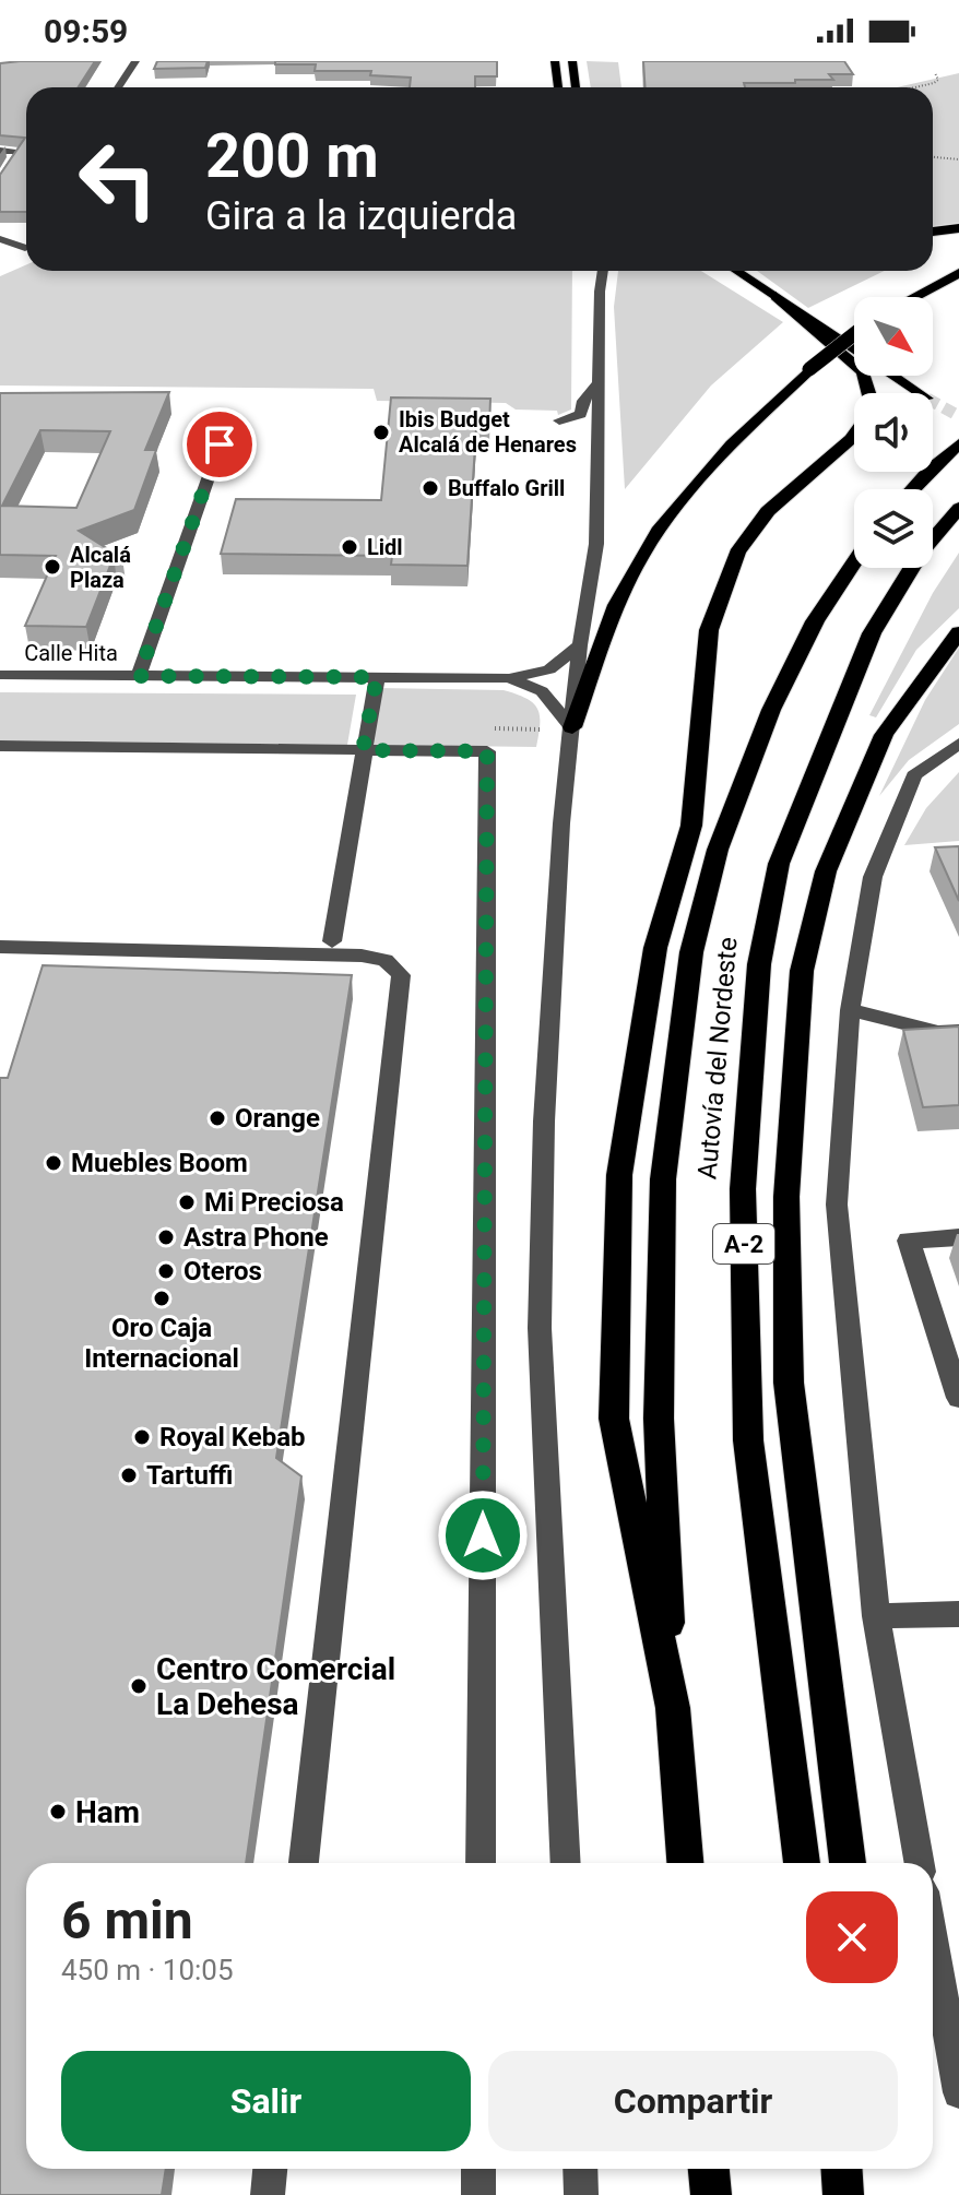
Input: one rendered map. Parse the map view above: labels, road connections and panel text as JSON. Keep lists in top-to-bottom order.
{
  "streets": {
    "highway": ["Autovía del Nordeste", "A-2"],
    "street": ["Calle Hita"]
  },
  "places": [
    "Ibis Budget Alcalá de Henares",
    "Buffalo Grill",
    "Lidl",
    "Alcalá Plaza",
    "Orange",
    "Muebles Boom",
    "Mi Preciosa",
    "Astra Phone",
    "Oteros",
    "Oro Caja Internacional",
    "Royal Kebab",
    "Tartuffi",
    "Centro Comercial La Dehesa",
    "Ham"
  ],
  "north": "bottom right",
  "page": {
    "status": "09:59",
    "turn": ["200 m", "Gira a la izquierda"],
    "heading": ["6 min", "450 m · 10:05"],
    "buttons": ["Salir", "Compartir"]
  }
}
